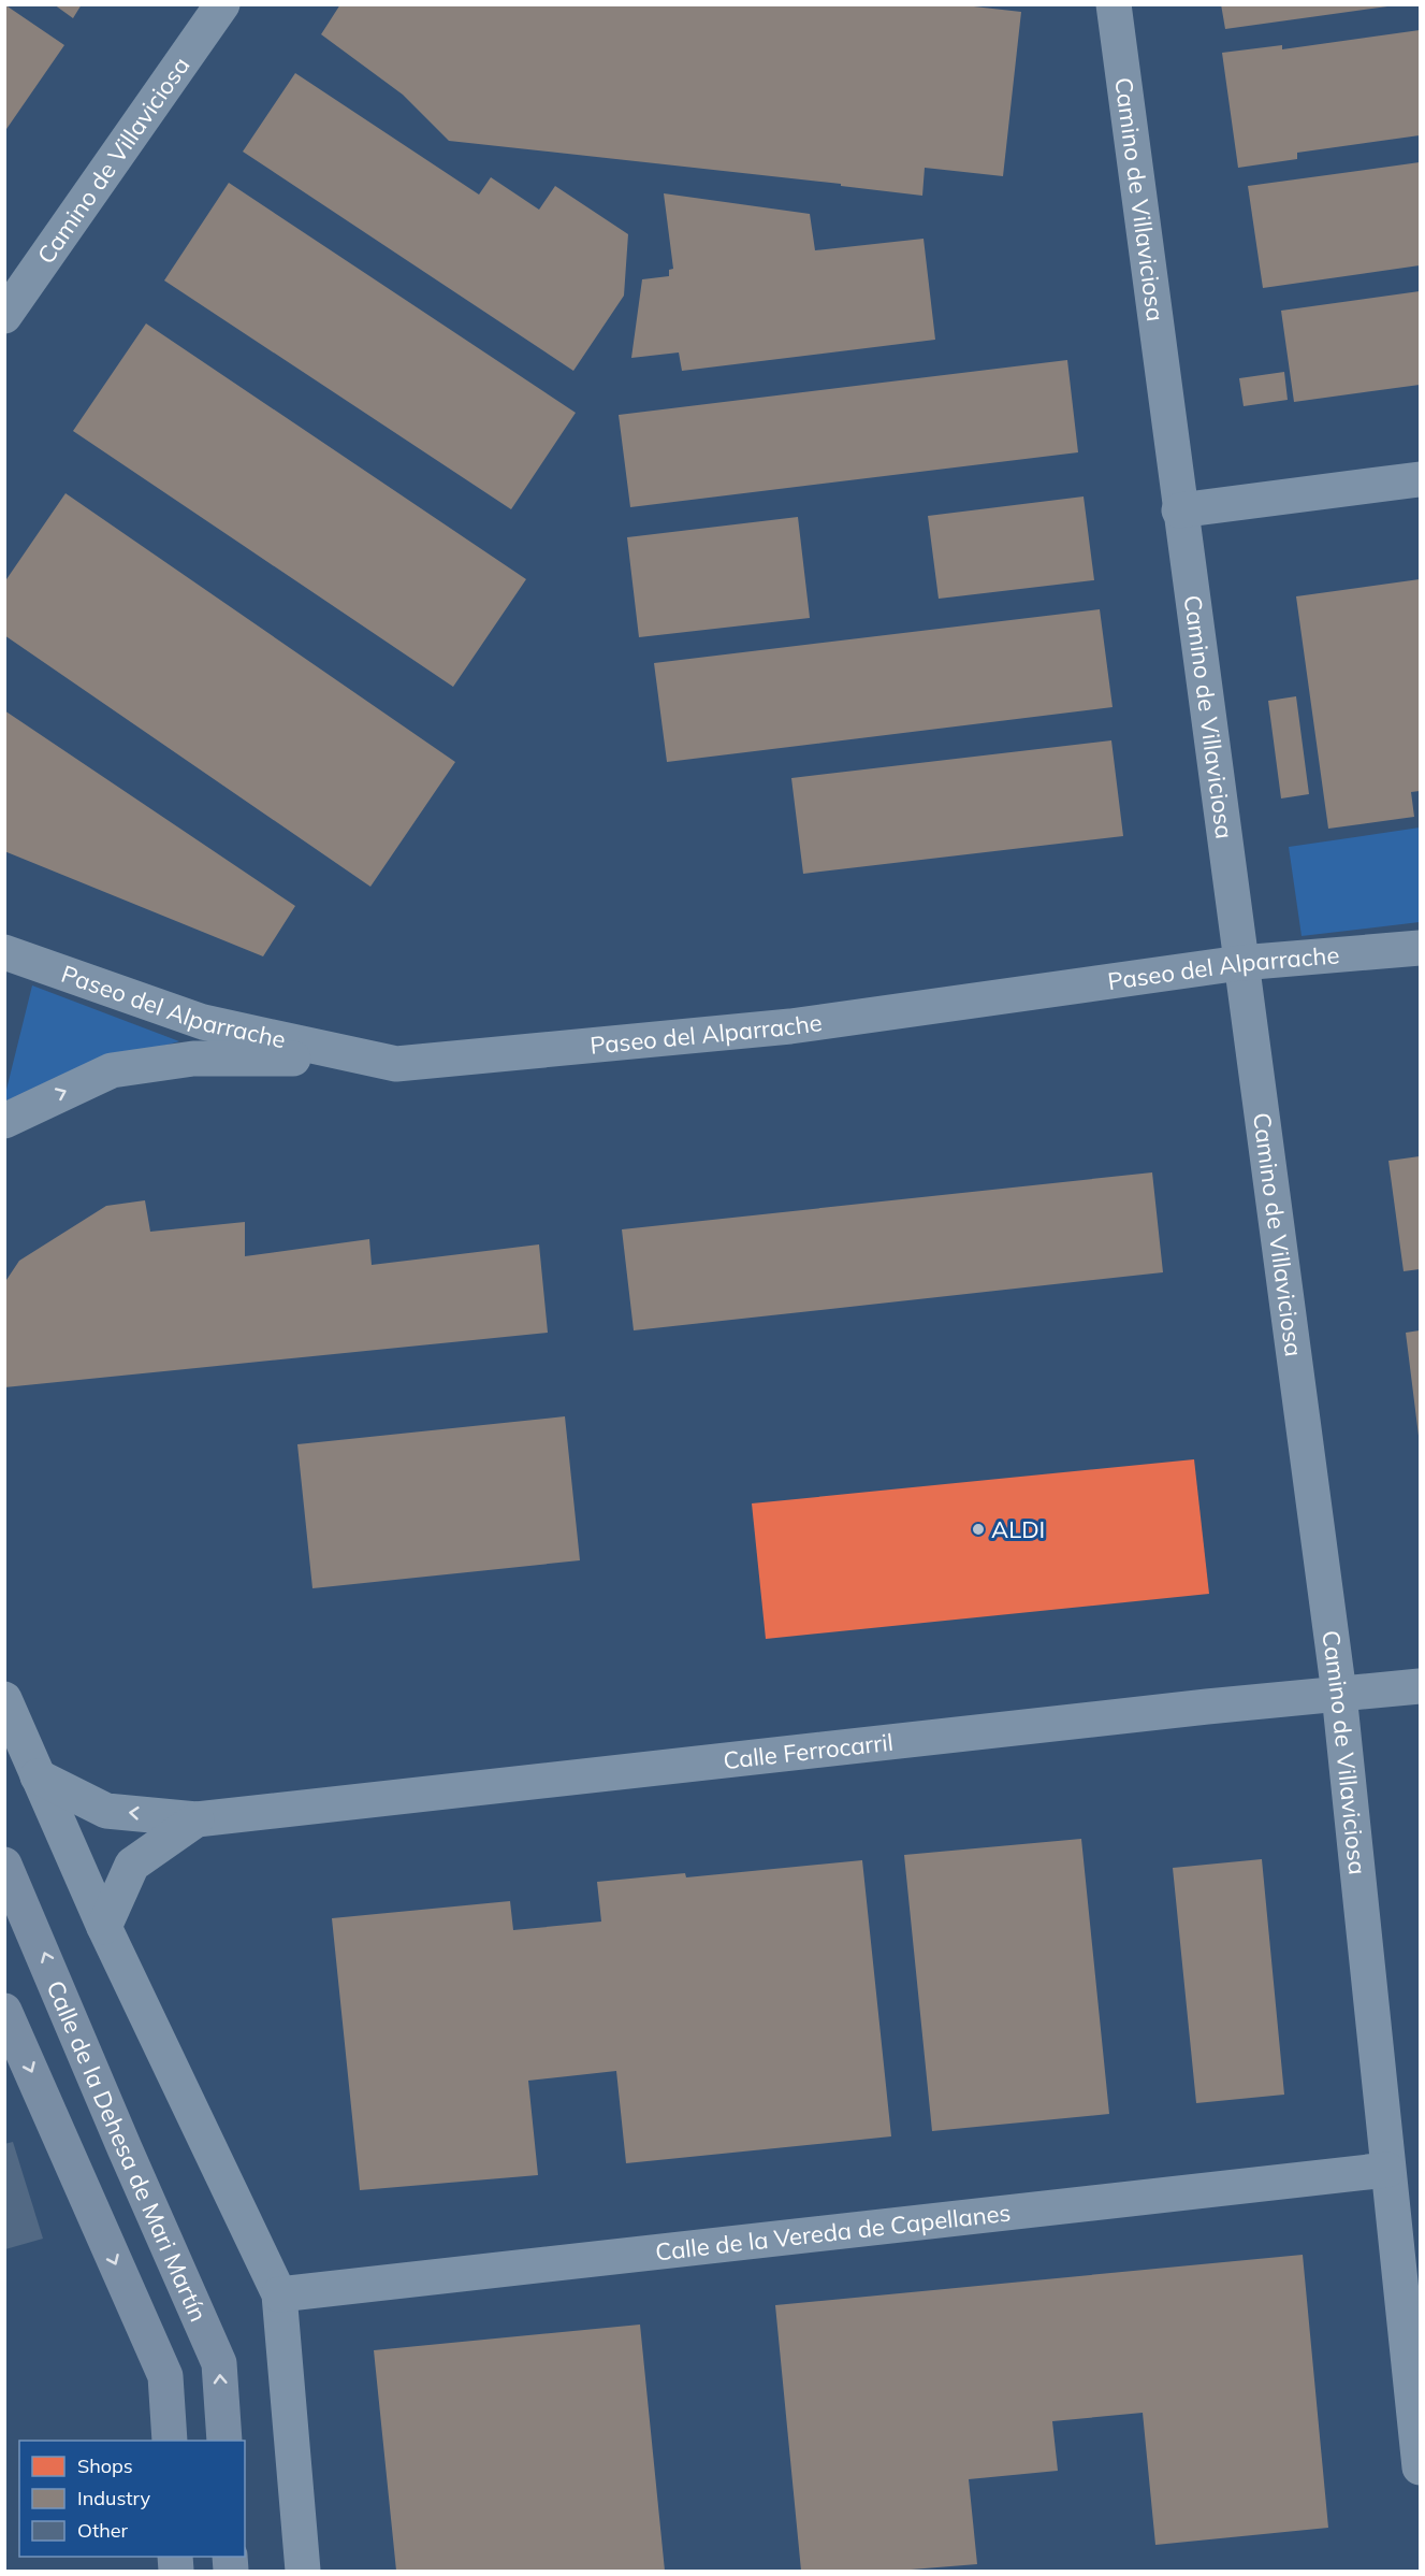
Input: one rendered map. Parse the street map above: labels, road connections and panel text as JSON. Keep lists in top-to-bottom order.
{
  "streets": {
    "street": [
      "Camino de Villaviciosa",
      "Paseo del Alparrache",
      "Calle Ferrocarril",
      "Calle de la Dehesa de Mari Martín",
      "Calle de la Vereda de Capellanes"
    ]
  },
  "crossings": [
    ["Camino de Villaviciosa", "Paseo del Alparrache"],
    ["Camino de Villaviciosa", "Calle Ferrocarril"],
    ["Camino de Villaviciosa", "Calle de la Vereda de Capellanes"]
  ],
  "places": ["ALDI"],
  "legend": ["Shops", "Industry", "Other"]
}
